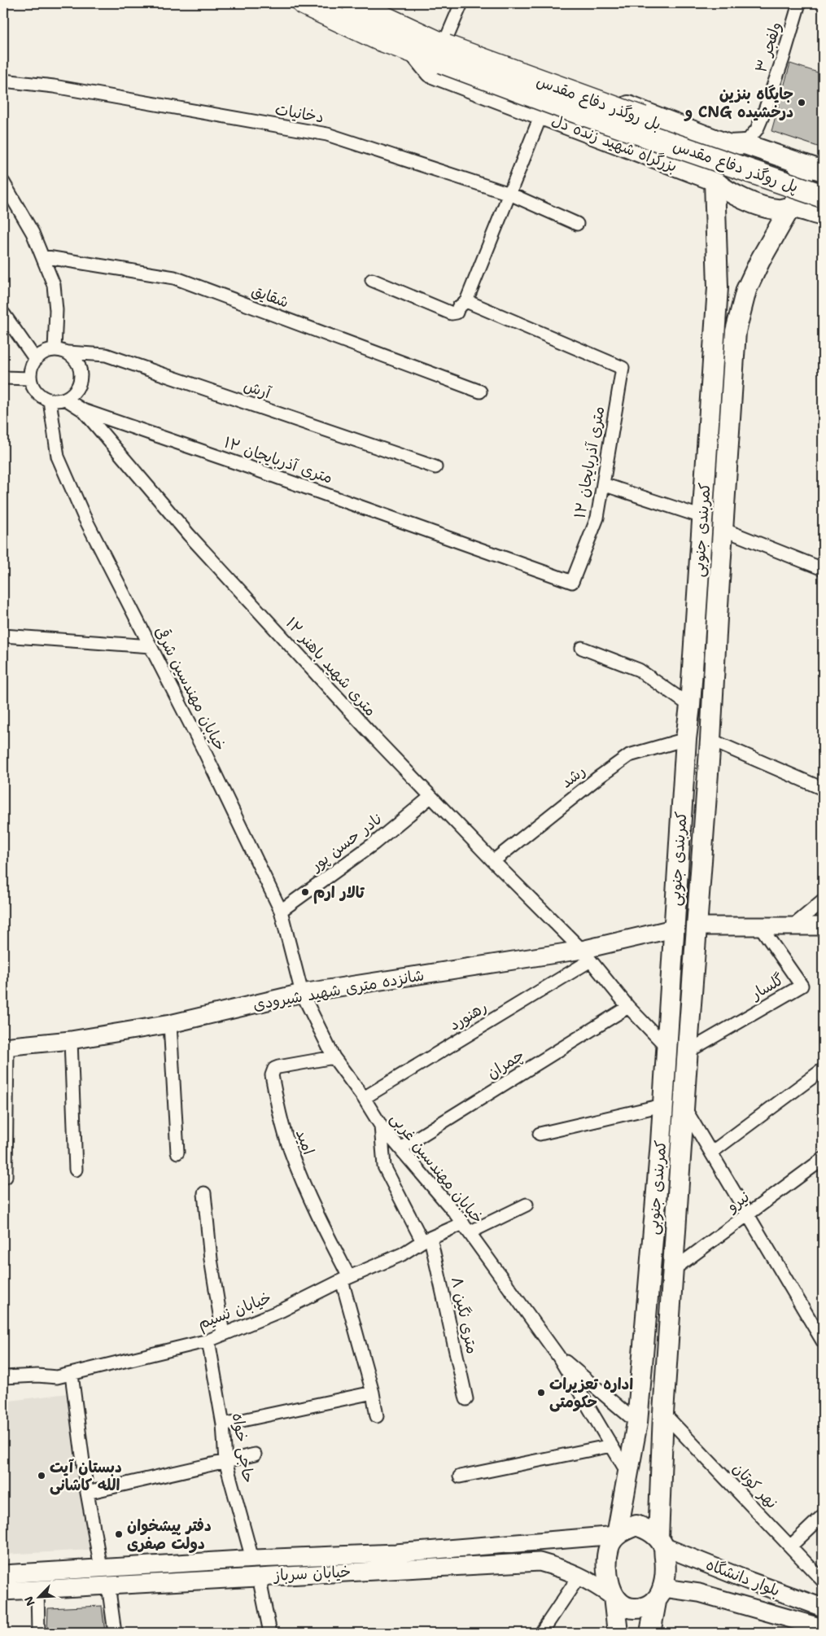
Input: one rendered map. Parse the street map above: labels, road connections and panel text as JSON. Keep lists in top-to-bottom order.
{
  "streets": {
    "highway": ["بل روگذر دفاع مقدس", "بزرگراه شهید زنده دل", "پل روگذر دفاع مقدس"],
    "main road": [
      "کمربندی جنوبی",
      "شانزده متری شهید شیرودی",
      "خیابان سرباز",
      "بلوار دانشگاه"
    ],
    "street": [
      "ولفجر ۳",
      "دخانیات",
      "شقایق",
      "آرش",
      "۱۲ متری آذربایجان",
      "۱۲ متری شهید باهنر",
      "خیابان مهندسین شرقی",
      "رشد",
      "نادر حسن پور",
      "گلسار",
      "رهنورد",
      "چمران",
      "امید",
      "خیابان مهندسین غربی",
      "نیرو",
      "خیابان نسیم",
      "۸ متری نگین",
      "حاجی خواه",
      "نهر کوتان"
    ]
  },
  "crossings": [
    ["ولفجر ۳", "بزرگراه شهید زنده دل"],
    ["ولفجر ۳", "کمربندی جنوبی"],
    ["بل روگذر دفاع مقدس", "بزرگراه شهید زنده دل"],
    ["بل روگذر دفاع مقدس", "پل روگذر دفاع مقدس"],
    ["بزرگراه شهید زنده دل", "پل روگذر دفاع مقدس"],
    ["بزرگراه شهید زنده دل", "کمربندی جنوبی"],
    ["آرش", "۱۲ متری شهید باهنر"],
    ["آرش", "خیابان مهندسین شرقی"],
    ["۱۲ متری آذربایجان", "۱۲ متری شهید باهنر"],
    ["کمربندی جنوبی", "۱۲ متری شهید باهنر"],
    ["کمربندی جنوبی", "رشد"],
    ["کمربندی جنوبی", "گلسار"],
    ["کمربندی جنوبی", "شانزده متری شهید شیرودی"],
    ["کمربندی جنوبی", "نیرو"],
    ["کمربندی جنوبی", "نهر کوتان"],
    ["کمربندی جنوبی", "خیابان سرباز"],
    ["کمربندی جنوبی", "بلوار دانشگاه"],
    ["۱۲ متری شهید باهنر", "خیابان مهندسین شرقی"],
    ["۱۲ متری شهید باهنر", "رشد"],
    ["۱۲ متری شهید باهنر", "نادر حسن پور"],
    ["۱۲ متری شهید باهنر", "شانزده متری شهید شیرودی"],
    ["۱۲ متری شهید باهنر", "رهنورد"],
    ["۱۲ متری شهید باهنر", "چمران"],
    ["خیابان مهندسین شرقی", "نادر حسن پور"],
    ["خیابان مهندسین شرقی", "شانزده متری شهید شیرودی"],
    ["خیابان مهندسین شرقی", "خیابان مهندسین غربی"],
    ["شانزده متری شهید شیرودی", "رهنورد"],
    ["شانزده متری شهید شیرودی", "خیابان مهندسین غربی"],
    ["رهنورد", "خیابان مهندسین غربی"],
    ["چمران", "خیابان مهندسین غربی"],
    ["امید", "خیابان مهندسین غربی"],
    ["امید", "خیابان نسیم"],
    ["خیابان مهندسین غربی", "خیابان نسیم"],
    ["خیابان مهندسین غربی", "۸ متری نگین"],
    ["خیابان نسیم", "۸ متری نگین"],
    ["خیابان نسیم", "حاجی خواه"],
    ["حاجی خواه", "خیابان سرباز"],
    ["خیابان سرباز", "بلوار دانشگاه"]
  ],
  "places": [
    "جایگاه بنزین و CNG درخشیده",
    "تالار ارم",
    "اداره تعزیرات حکومتی",
    "دبستان آیت الله کاشانی",
    "دفتر پیشخوان دولت صفری"
  ],
  "north": "bottom left"
}
